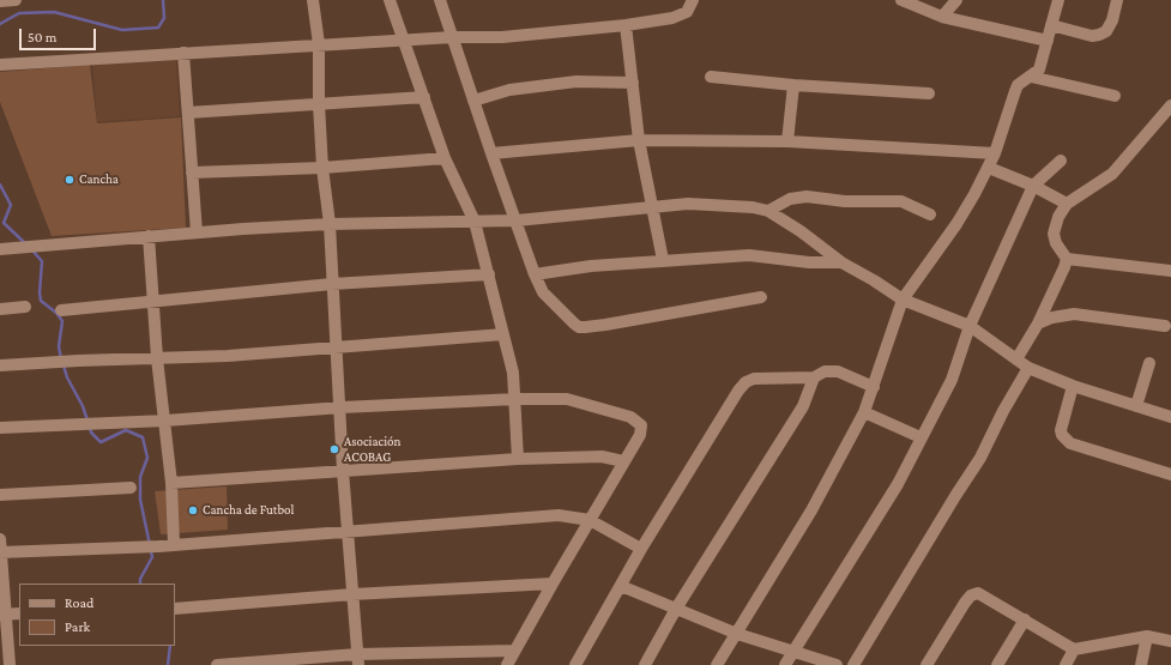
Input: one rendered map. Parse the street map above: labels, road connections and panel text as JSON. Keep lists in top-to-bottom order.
{
  "places": ["Cancha", "Asociación ACOBAG", "Cancha de Futbol"],
  "legend": ["Road", "Park"],
  "scale_bar": "50 m"
}
